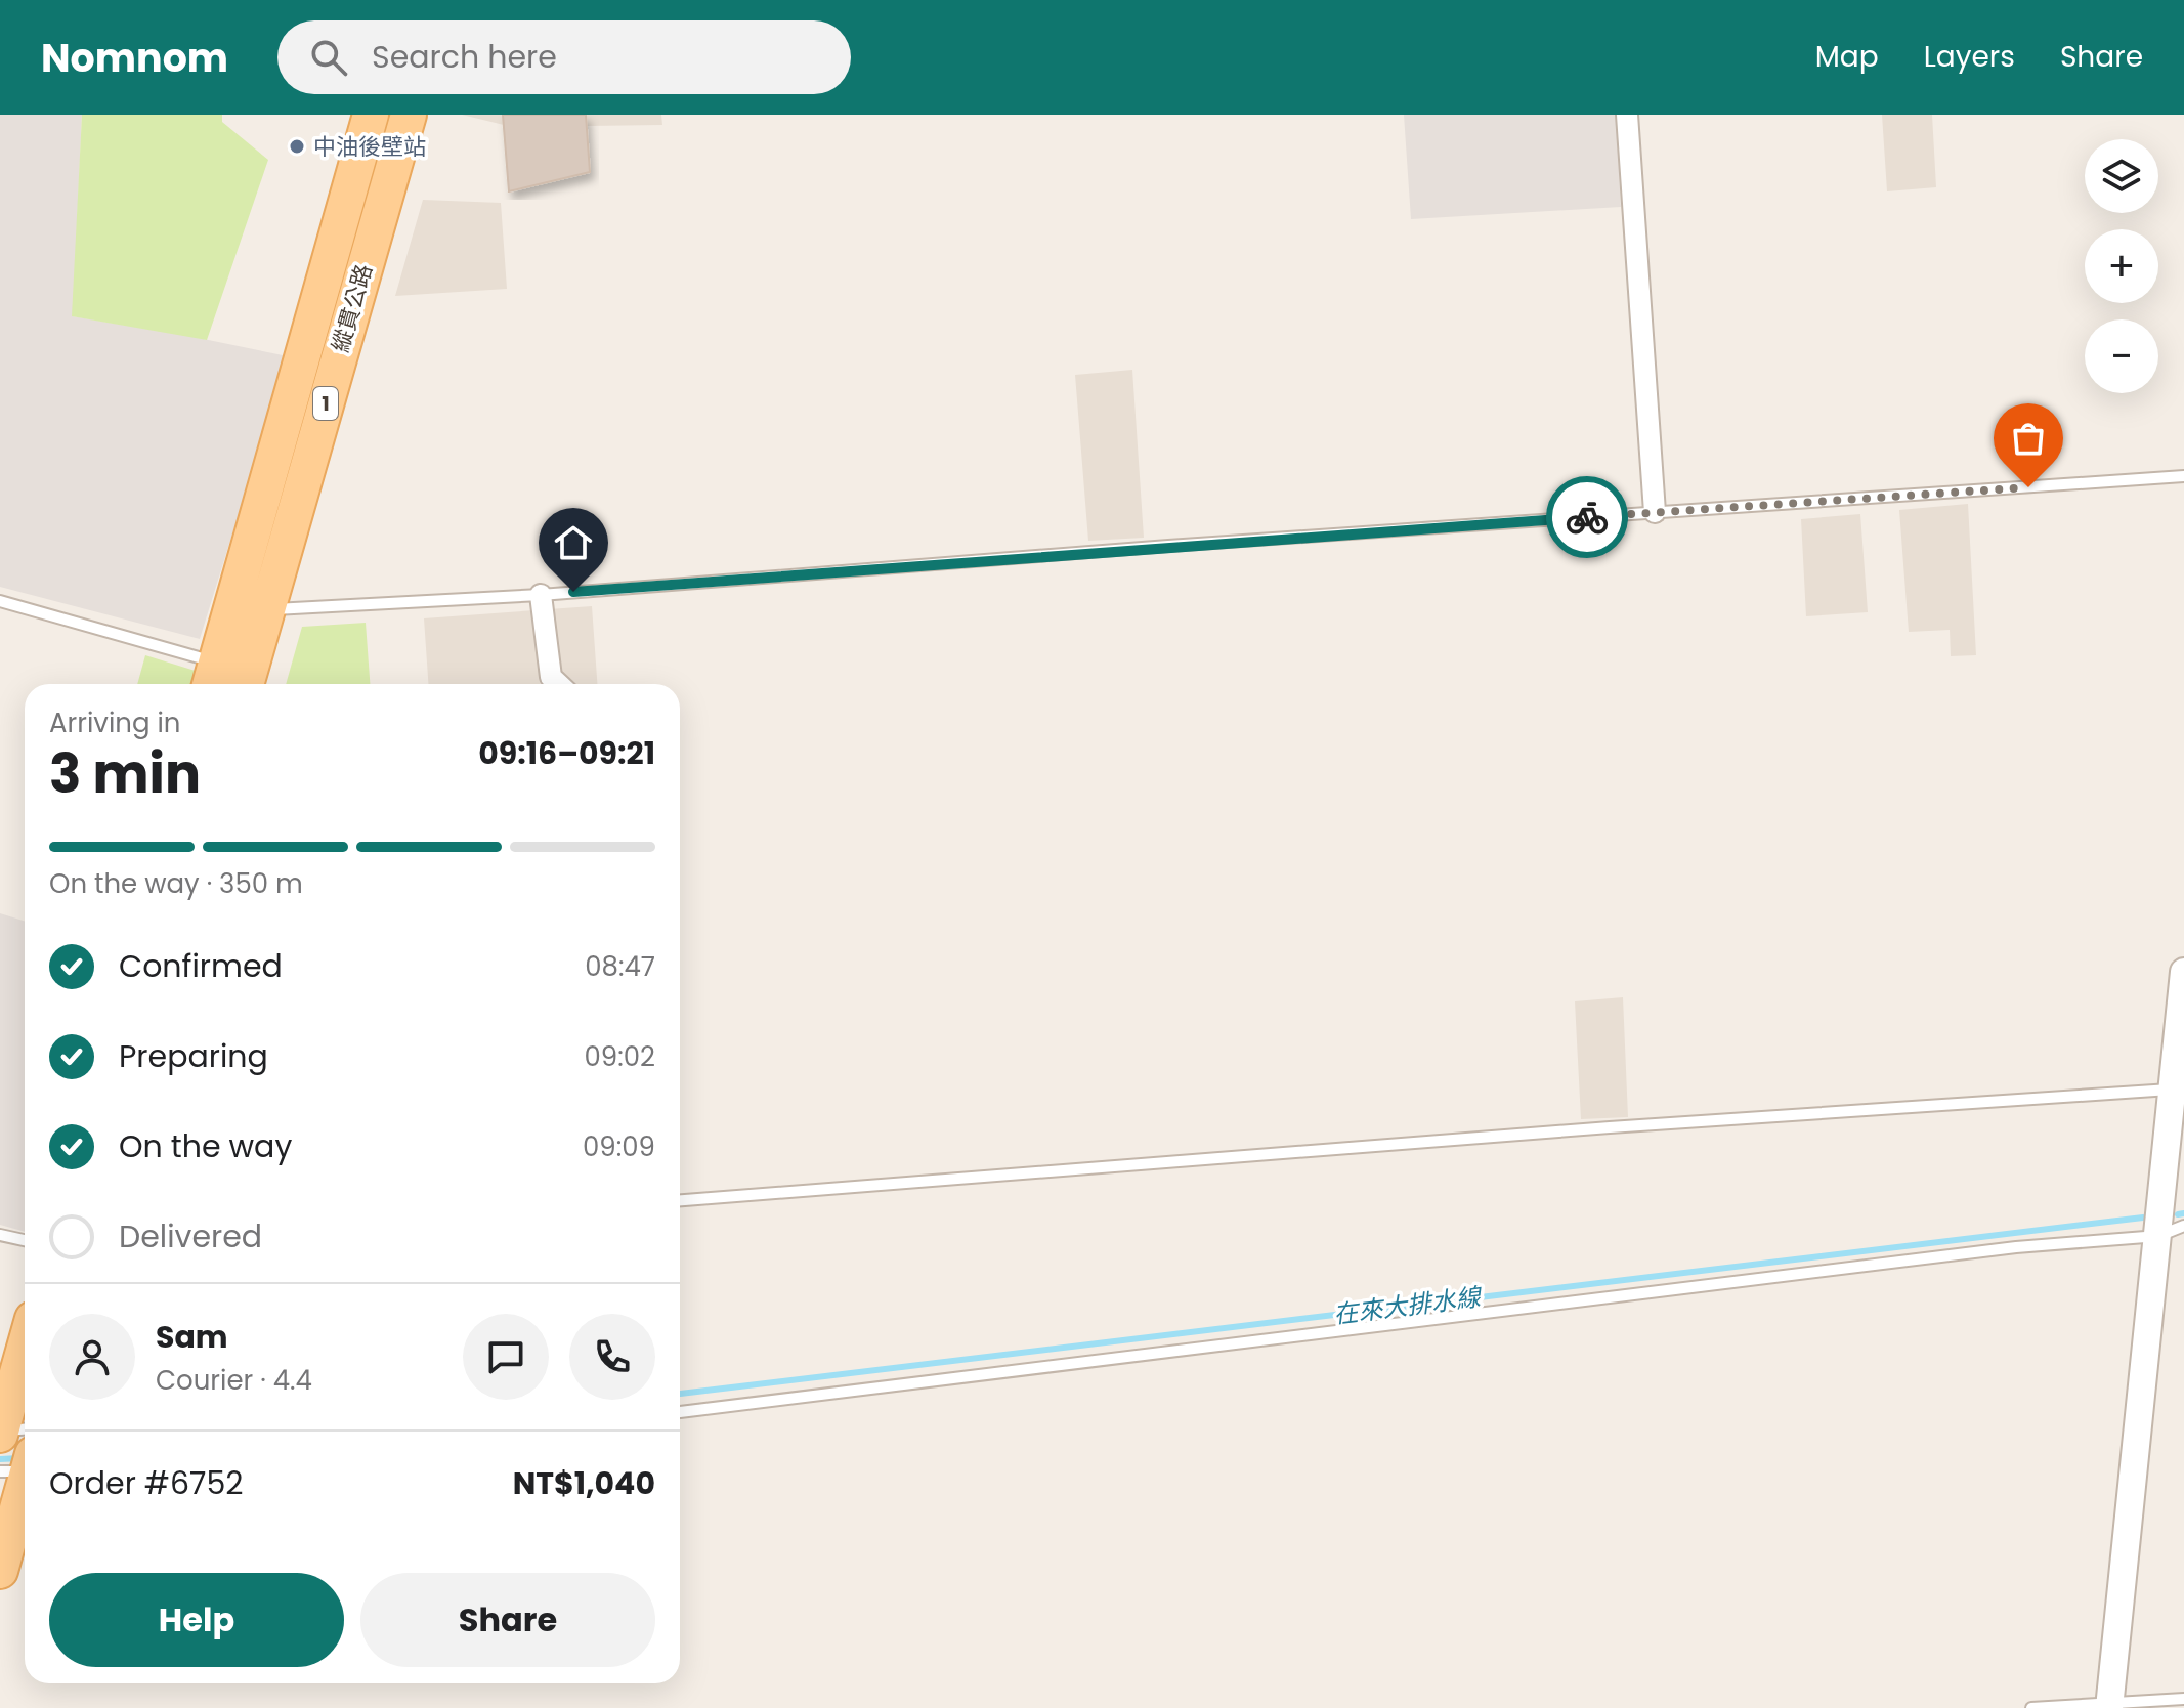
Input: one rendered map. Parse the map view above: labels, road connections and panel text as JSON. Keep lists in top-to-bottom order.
{
  "streets": {
    "main road": ["縱貫公路", "1"]
  },
  "water": ["在來大排水線"],
  "places": ["中油後壁站"],
  "page": {
    "header": "Nomnom",
    "search": "Search here",
    "nav": ["Map", "Layers", "Share"],
    "map_buttons": ["+", "−"],
    "heading": ["3 min", "Arriving in", "09:16–09:21"],
    "panel": [
      "Sam",
      "Courier · 4.4",
      "Order #6752",
      "NT$1,040"
    ],
    "bar": "On the way · 350 m",
    "list": [
      ["Confirmed", "08:47"],
      ["Preparing", "09:02"],
      ["On the way", "09:09"],
      "Delivered"
    ],
    "buttons": ["Help", "Share"]
  }
}
